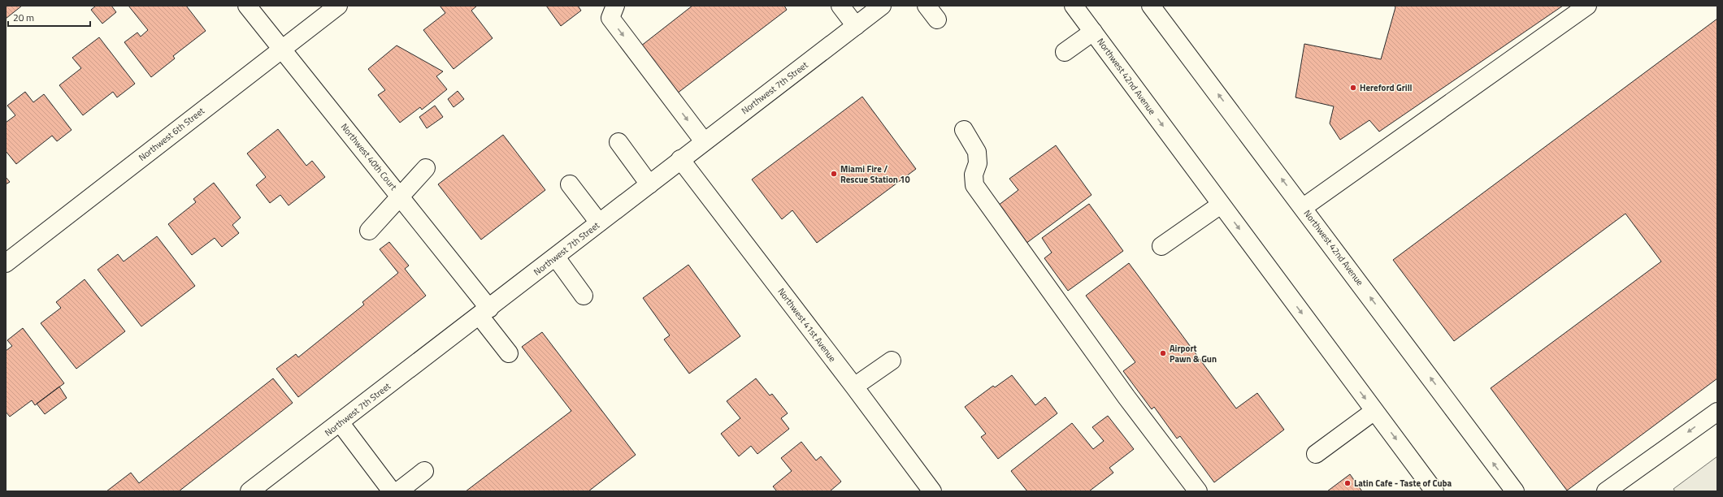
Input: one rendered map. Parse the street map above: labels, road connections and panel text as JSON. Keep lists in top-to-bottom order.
{
  "streets": {
    "main road": [
      "Northwest 42nd Avenue",
      "Northwest 7th Street",
      "Northwest 6th Street",
      "Northwest 40th Court",
      "Northwest 41st Avenue"
    ]
  },
  "crossings": [
    ["Northwest 7th Street", "Northwest 40th Court"],
    ["Northwest 7th Street", "Northwest 41st Avenue"],
    ["Northwest 6th Street", "Northwest 40th Court"]
  ],
  "places": [
    "Hereford Grill",
    "Miami Fire / Rescue Station 10",
    "Airport Pawn & Gun",
    "Latin Cafe - Taste of Cuba"
  ],
  "scale_bar": "20 m"
}
